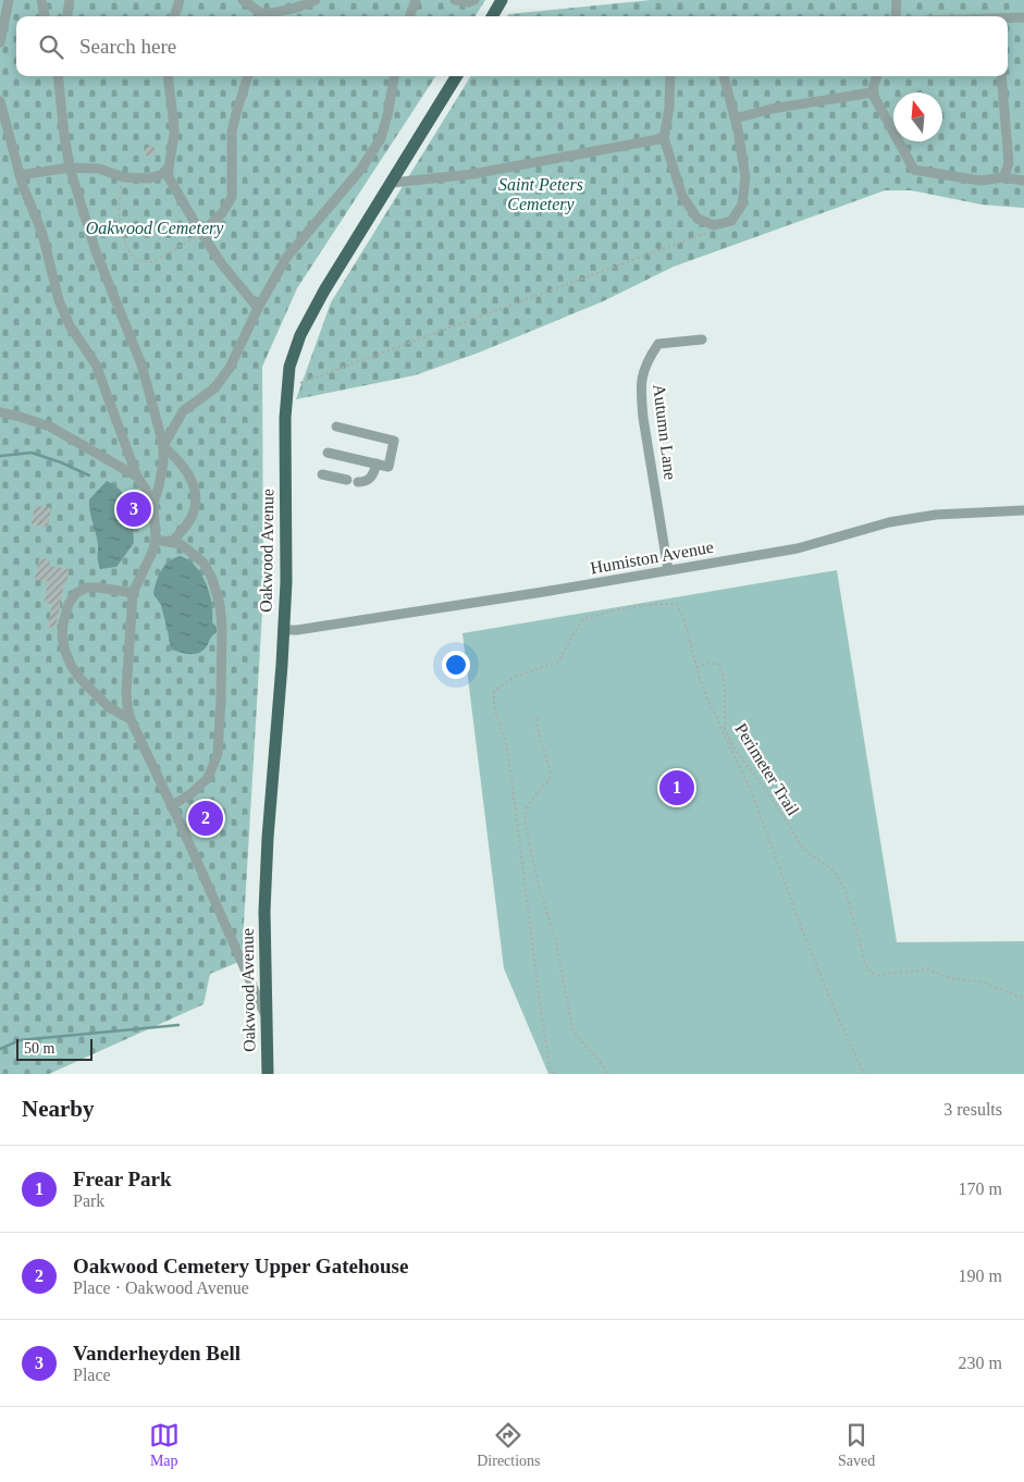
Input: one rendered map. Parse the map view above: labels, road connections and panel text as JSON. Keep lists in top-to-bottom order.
{
  "streets": {
    "main road": ["Oakwood Avenue"],
    "street": ["Autumn Lane", "Humiston Avenue"],
    "path": ["Perimeter Trail"]
  },
  "crossings": [
    ["Autumn Lane", "Humiston Avenue"],
    ["Oakwood Avenue", "Humiston Avenue"]
  ],
  "parks": ["Saint Peters Cemetery", "Oakwood Cemetery"],
  "scale_bar": "50 m",
  "north": "top",
  "page": {
    "search": "Search here",
    "pins": ["3", "1", "2"],
    "scale": "50 m",
    "heading": ["Nearby", "3 results"],
    "list": [
      {
        "mark": "1",
        "name": "Frear Park",
        "note": "Park",
        "value": "170 m"
      },
      {
        "mark": "2",
        "name": "Oakwood Cemetery Upper Gatehouse",
        "note": "Place · Oakwood Avenue",
        "value": "190 m"
      },
      {
        "mark": "3",
        "name": "Vanderheyden Bell",
        "note": "Place",
        "value": "230 m"
      }
    ],
    "nav": ["Map", "Directions", "Saved"]
  }
}
